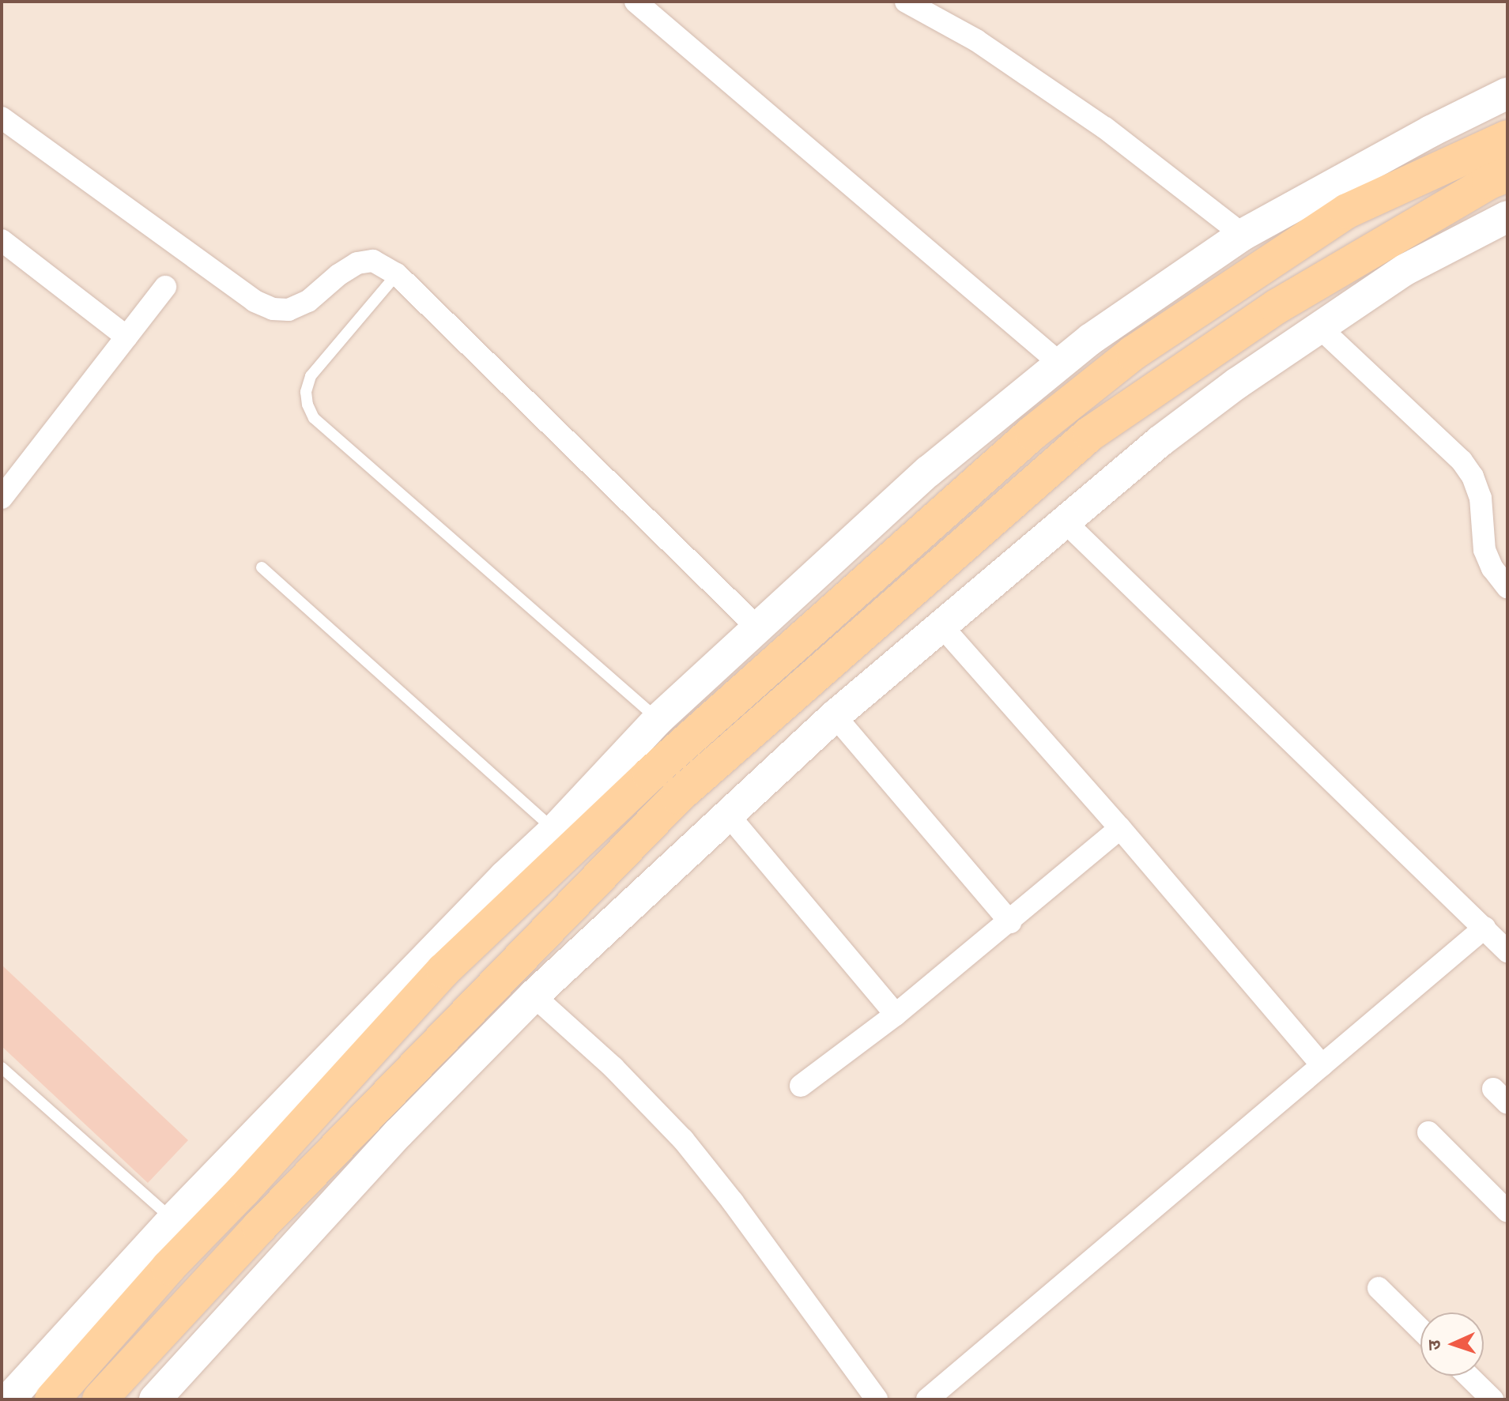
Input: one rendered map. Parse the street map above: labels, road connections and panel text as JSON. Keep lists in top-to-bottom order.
{
  "north": "left"
}
